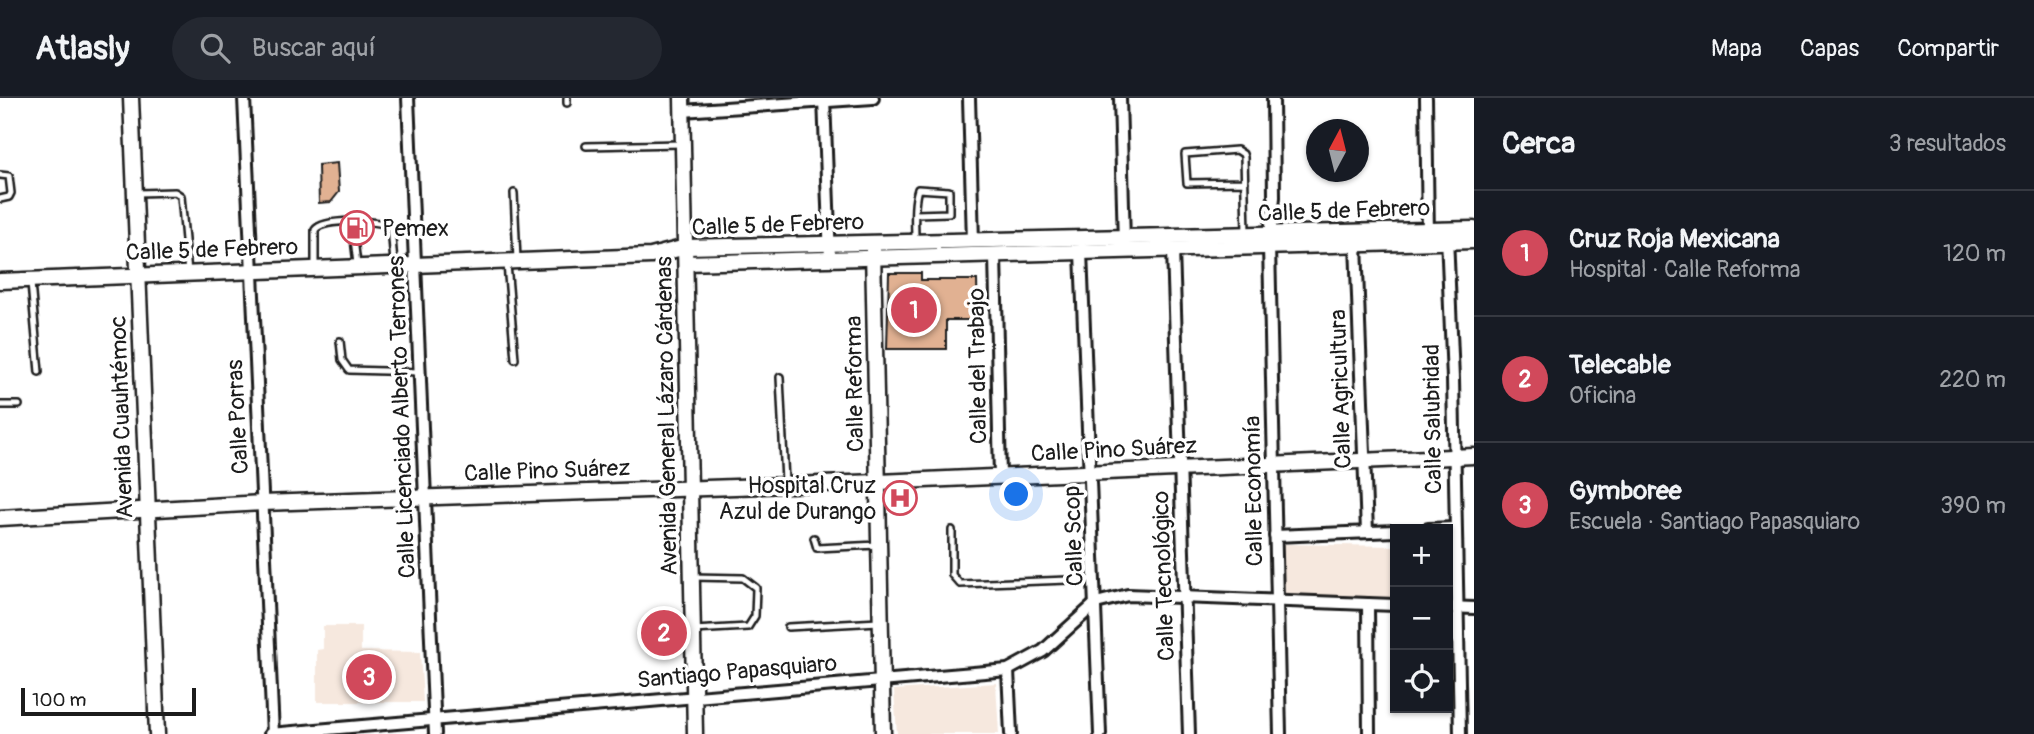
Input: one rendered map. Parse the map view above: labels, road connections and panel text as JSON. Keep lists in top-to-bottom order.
{
  "streets": {
    "street": [
      "Calle 5 de Febrero",
      "Calle del Trabajo",
      "Calle Reforma",
      "Calle Agricultura",
      "Avenida General Lázaro Cárdenas",
      "Avenida Cuauhtémoc",
      "Calle Porras",
      "Calle Licenciado Alberto Terrones",
      "Calle Salubridad",
      "Calle Pino Suárez",
      "Calle Economía",
      "Calle Scop",
      "Calle Tecnológico",
      "Santiago Papasquiaro"
    ]
  },
  "crossings": [
    ["Calle 5 de Febrero", "Calle del Trabajo"],
    ["Calle 5 de Febrero", "Calle Reforma"],
    ["Calle 5 de Febrero", "Calle Agricultura"],
    ["Calle 5 de Febrero", "Avenida General Lázaro Cárdenas"],
    ["Calle 5 de Febrero", "Avenida Cuauhtémoc"],
    ["Calle 5 de Febrero", "Calle Porras"],
    ["Calle 5 de Febrero", "Calle Licenciado Alberto Terrones"],
    ["Calle 5 de Febrero", "Calle Salubridad"],
    ["Calle 5 de Febrero", "Calle Economía"],
    ["Calle 5 de Febrero", "Calle Scop"],
    ["Calle 5 de Febrero", "Calle Tecnológico"],
    ["Calle del Trabajo", "Calle Pino Suárez"],
    ["Calle Reforma", "Calle Pino Suárez"],
    ["Calle Reforma", "Santiago Papasquiaro"],
    ["Calle Agricultura", "Calle Pino Suárez"],
    ["Avenida General Lázaro Cárdenas", "Calle Pino Suárez"],
    ["Avenida General Lázaro Cárdenas", "Santiago Papasquiaro"],
    ["Avenida Cuauhtémoc", "Calle Pino Suárez"],
    ["Calle Porras", "Calle Pino Suárez"],
    ["Calle Porras", "Santiago Papasquiaro"],
    ["Calle Licenciado Alberto Terrones", "Calle Pino Suárez"],
    ["Calle Licenciado Alberto Terrones", "Santiago Papasquiaro"],
    ["Calle Salubridad", "Calle Pino Suárez"],
    ["Calle Pino Suárez", "Calle Economía"],
    ["Calle Pino Suárez", "Calle Scop"],
    ["Calle Pino Suárez", "Calle Tecnológico"],
    ["Calle Economía", "Santiago Papasquiaro"],
    ["Calle Scop", "Santiago Papasquiaro"],
    ["Calle Tecnológico", "Santiago Papasquiaro"]
  ],
  "places": {
    "fuel station": ["Pemex"],
    "hospital": ["Hospital Cruz Azul de Durango"]
  },
  "scale_bar": "100 m",
  "north": "top",
  "page": {
    "header": "Atlasly",
    "search": "Buscar aquí",
    "nav": ["Mapa", "Capas", "Compartir"],
    "heading": ["Cerca", "3 resultados"],
    "list": [
      {
        "mark": "1",
        "name": "Cruz Roja Mexicana",
        "note": "Hospital · Calle Reforma",
        "value": "120 m"
      },
      {
        "mark": "2",
        "name": "Telecable",
        "note": "Oficina",
        "value": "220 m"
      },
      {
        "mark": "3",
        "name": "Gymboree",
        "note": "Escuela · Santiago Papasquiaro",
        "value": "390 m"
      }
    ],
    "pins": ["1", "2", "3"],
    "map_buttons": ["+", "−"],
    "scale": "100 m"
  }
}
